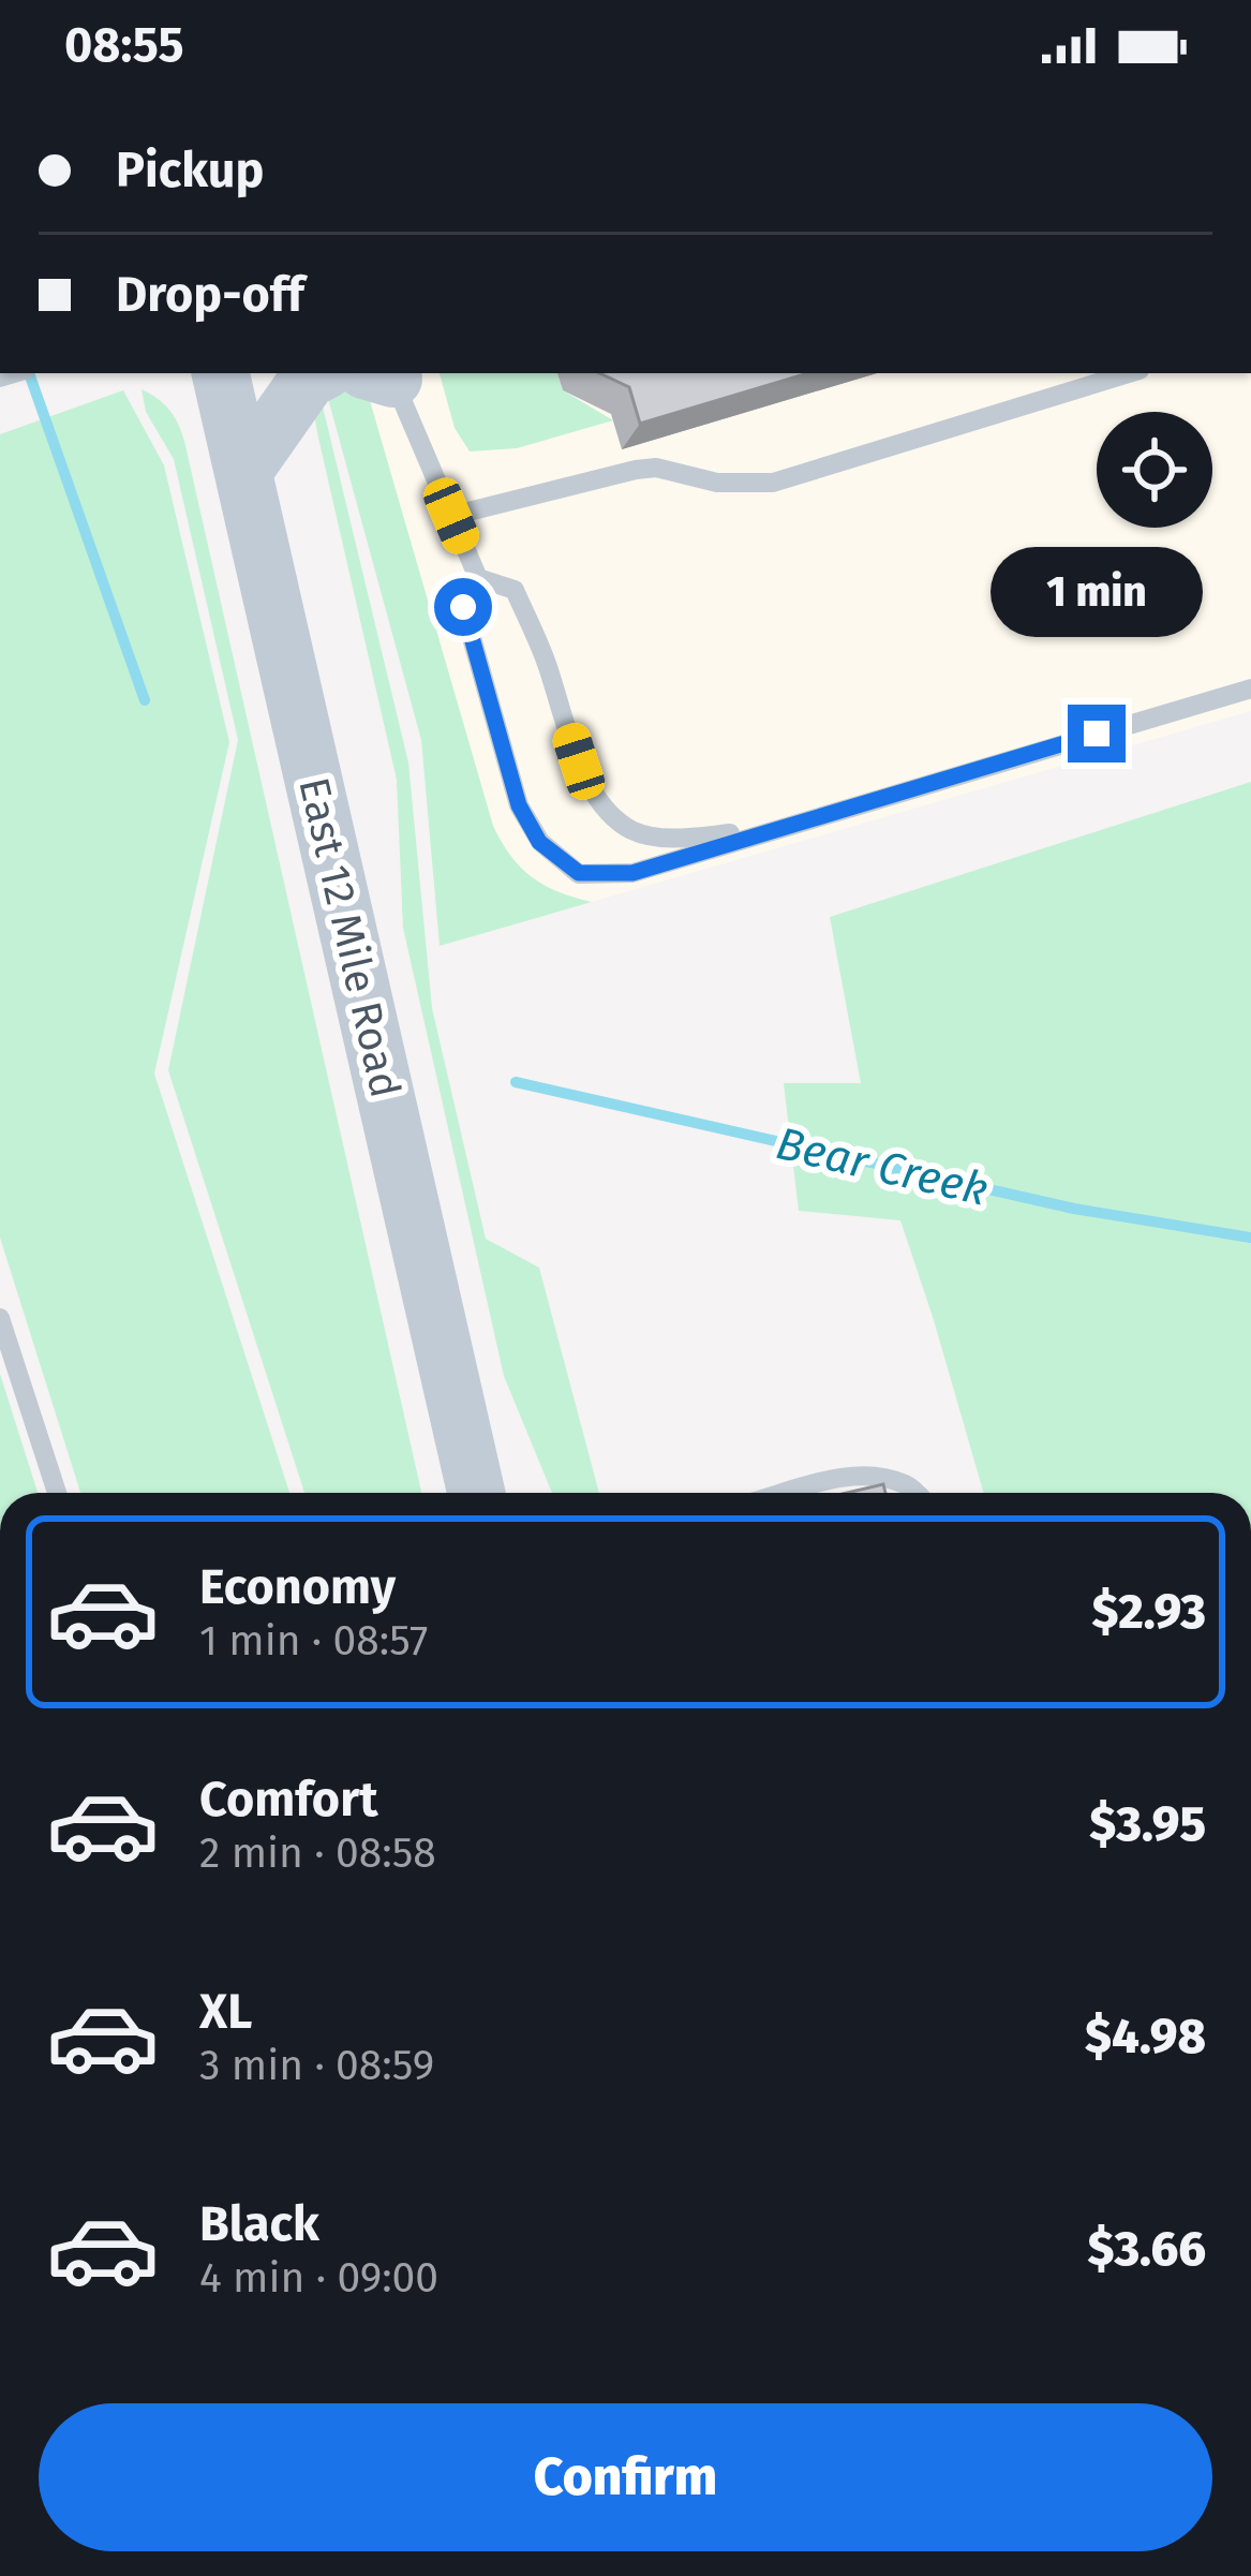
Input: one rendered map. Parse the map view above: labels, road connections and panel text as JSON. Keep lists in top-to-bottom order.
{
  "streets": {
    "main road": ["East 12 Mile Road"]
  },
  "water": ["Bear Creek"],
  "page": {
    "status": "08:55",
    "banner": ["Pickup", "Drop-off"],
    "bubble": "1 min",
    "list": [
      {
        "name": "Economy",
        "note": "1 min · 08:57",
        "value": "$2.93"
      },
      {
        "name": "Comfort",
        "note": "2 min · 08:58",
        "value": "$3.95"
      },
      {
        "name": "XL",
        "note": "3 min · 08:59",
        "value": "$4.98"
      },
      {
        "name": "Black",
        "note": "4 min · 09:00",
        "value": "$3.66"
      }
    ],
    "buttons": "Confirm"
  }
}
